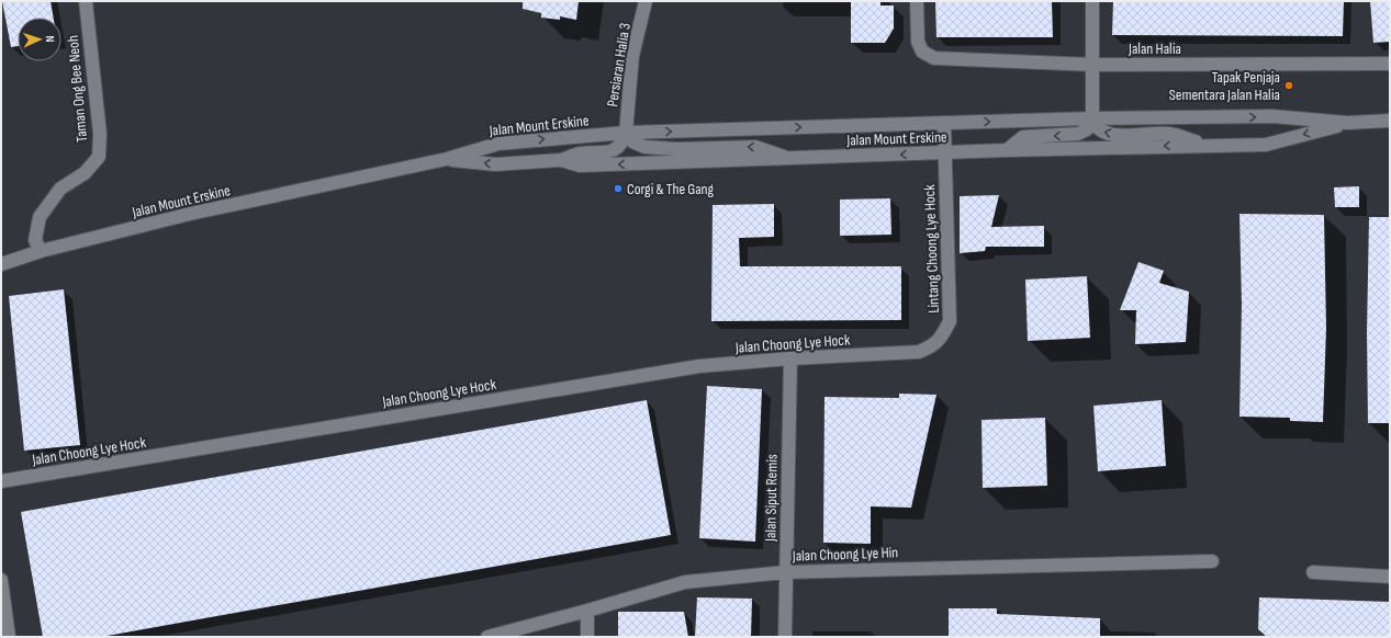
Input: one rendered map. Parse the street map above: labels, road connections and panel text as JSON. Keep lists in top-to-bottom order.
{
  "streets": {
    "street": [
      "Jalan Halia",
      "Persiaran Halia 3",
      "Taman Ong Bee Neoh",
      "Jalan Mount Erskine",
      "Lintang Choong Lye Hock",
      "Jalan Choong Lye Hock",
      "Jalan Siput Remis",
      "Jalan Choong Lye Hin"
    ]
  },
  "crossings": [
    ["Persiaran Halia 3", "Jalan Mount Erskine"],
    ["Taman Ong Bee Neoh", "Jalan Mount Erskine"],
    ["Jalan Mount Erskine", "Lintang Choong Lye Hock"],
    ["Lintang Choong Lye Hock", "Jalan Choong Lye Hock"],
    ["Jalan Choong Lye Hock", "Jalan Siput Remis"],
    ["Jalan Siput Remis", "Jalan Choong Lye Hin"]
  ],
  "places": ["Tapak Penjaja Sementara Jalan Halia", "Corgi & The Gang"],
  "north": "right"
}
